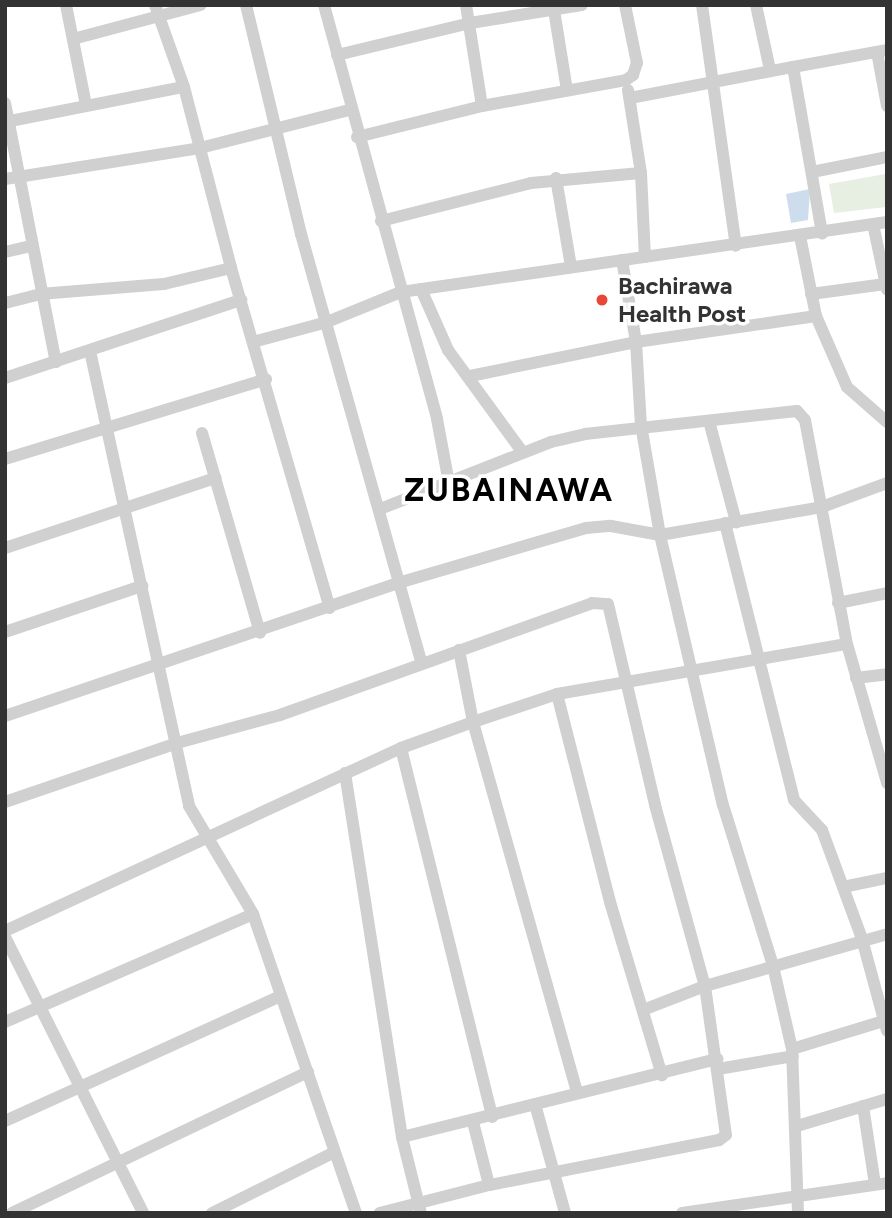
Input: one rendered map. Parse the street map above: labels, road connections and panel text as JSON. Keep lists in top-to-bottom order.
{
  "districts": ["ZUBAINAWA"],
  "places": ["Bachirawa Health Post"]
}
